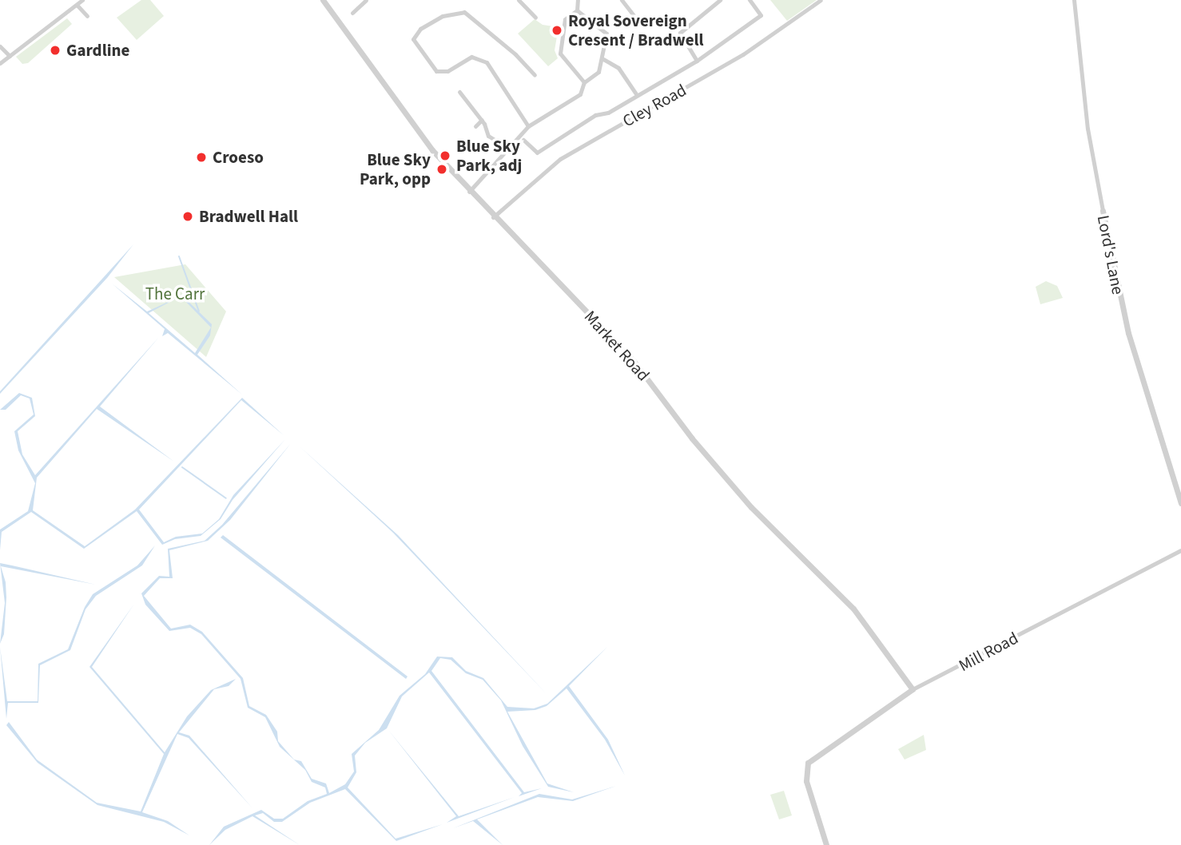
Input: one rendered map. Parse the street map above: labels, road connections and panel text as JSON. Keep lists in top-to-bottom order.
{
  "streets": {
    "street": [
      "Cley Road",
      "Lord's Lane",
      "Market Road",
      "Mill Road"
    ]
  },
  "crossings": [
    ["Cley Road", "Market Road"],
    ["Market Road", "Mill Road"]
  ],
  "parks": ["The Carr"],
  "places": [
    "Royal Sovereign Cresent / Bradwell",
    "Gardline",
    "Blue Sky Park, adj",
    "Croeso",
    "Blue Sky Park, opp",
    "Bradwell Hall"
  ]
}
